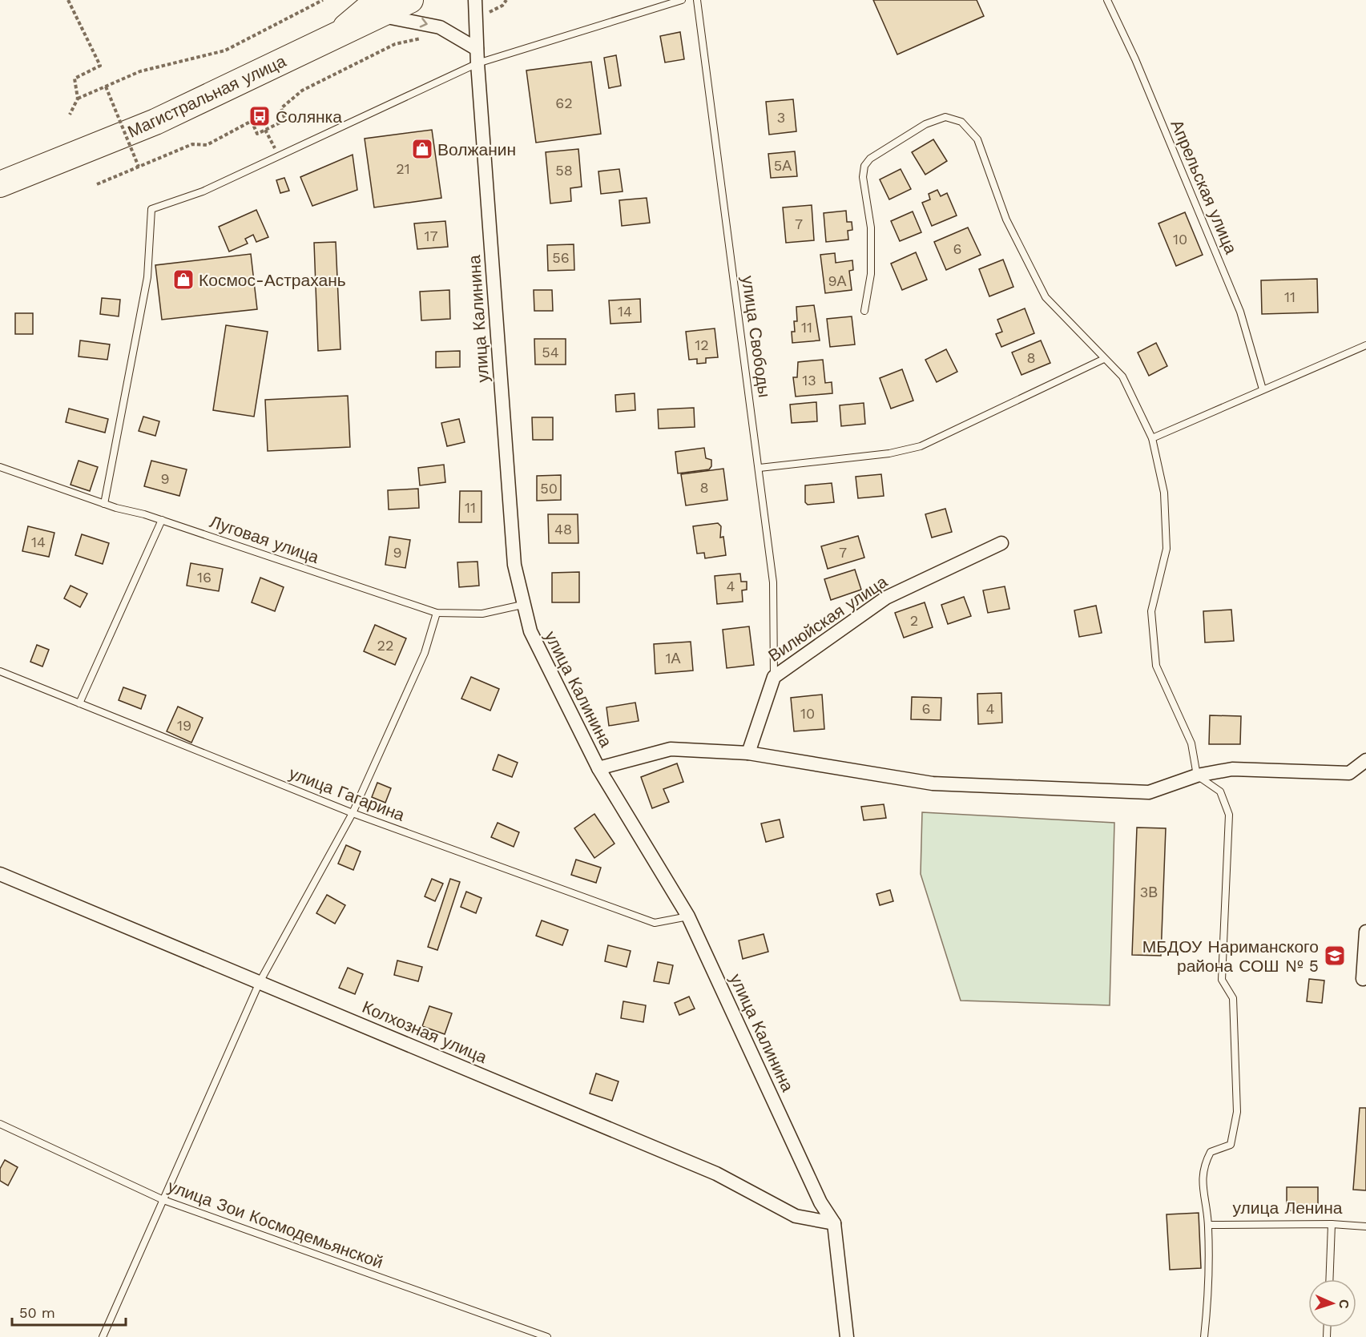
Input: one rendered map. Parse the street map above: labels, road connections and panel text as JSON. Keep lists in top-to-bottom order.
{
  "streets": {
    "highway": ["Магистральная улица"],
    "street": ["улица Калинина", "Вилюйская улица", "Колхозная улица"],
    "lane": [
      "Апрельская улица",
      "улица Свободы",
      "Луговая улица",
      "улица Гагарина",
      "улица Ленина",
      "улица Зои Космодемьянской"
    ]
  },
  "crossings": [
    ["улица Калинина", "Луговая улица"],
    ["улица Калинина", "улица Гагарина"],
    ["улица Калинина", "Колхозная улица"],
    ["улица Свободы", "Вилюйская улица"]
  ],
  "places": {
    "bus stop": ["Солянка"],
    "shop": ["Волжанин", "Космос-Астрахань"],
    "school or university": ["МБДОУ Нариманского района СОШ № 5"]
  },
  "house_numbers": [
    "62",
    "3",
    "5А",
    "21",
    "58",
    "7",
    "17",
    "10",
    "6",
    "56",
    "9А",
    "11",
    "14",
    "11",
    "12",
    "54",
    "8",
    "13",
    "9",
    "8",
    "50",
    "11",
    "48",
    "14",
    "9",
    "7",
    "16",
    "4",
    "2",
    "22",
    "1А",
    "6",
    "4",
    "10",
    "19",
    "3В"
  ],
  "scale_bar": "50 m",
  "north": "right"
}
